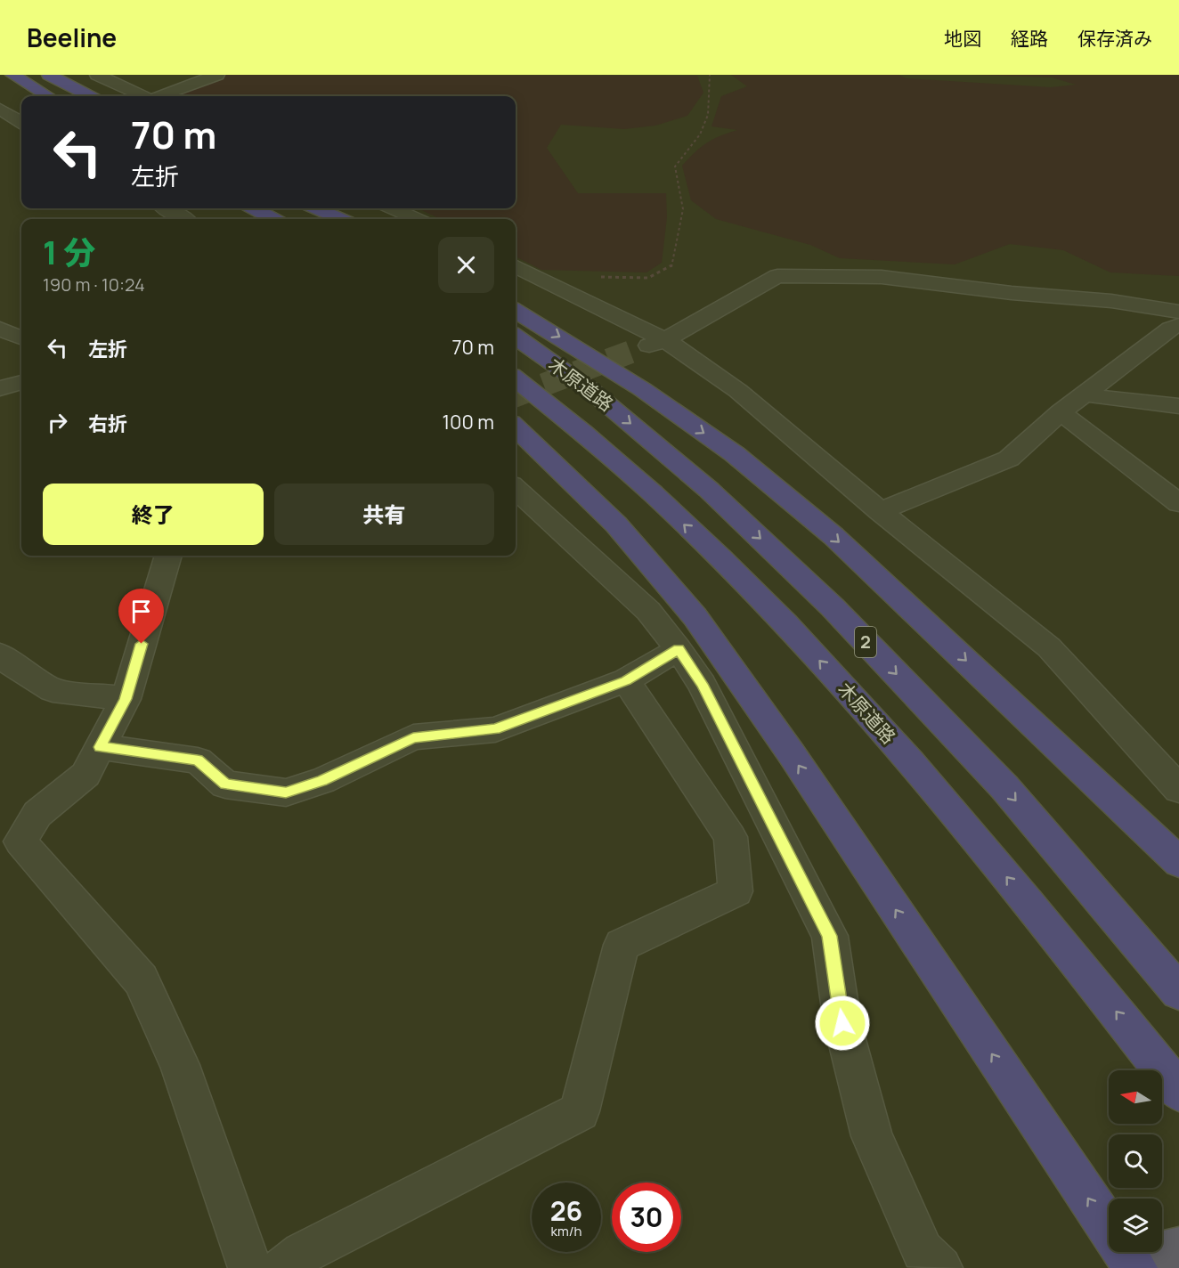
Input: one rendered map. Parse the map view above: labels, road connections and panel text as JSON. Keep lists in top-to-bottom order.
{
  "streets": {
    "highway": ["木原道路", "2"]
  },
  "north": "left",
  "page": {
    "header": "Beeline",
    "nav": ["地図", "経路", "保存済み"],
    "turn": ["70 m", "左折"],
    "heading": ["1 分", "190 m · 10:24"],
    "list": [
      {
        "name": "左折",
        "value": "70 m"
      },
      {
        "name": "右折",
        "value": "100 m"
      }
    ],
    "buttons": ["終了", "共有"],
    "speed": "26 km/h",
    "limit": "30"
  }
}
